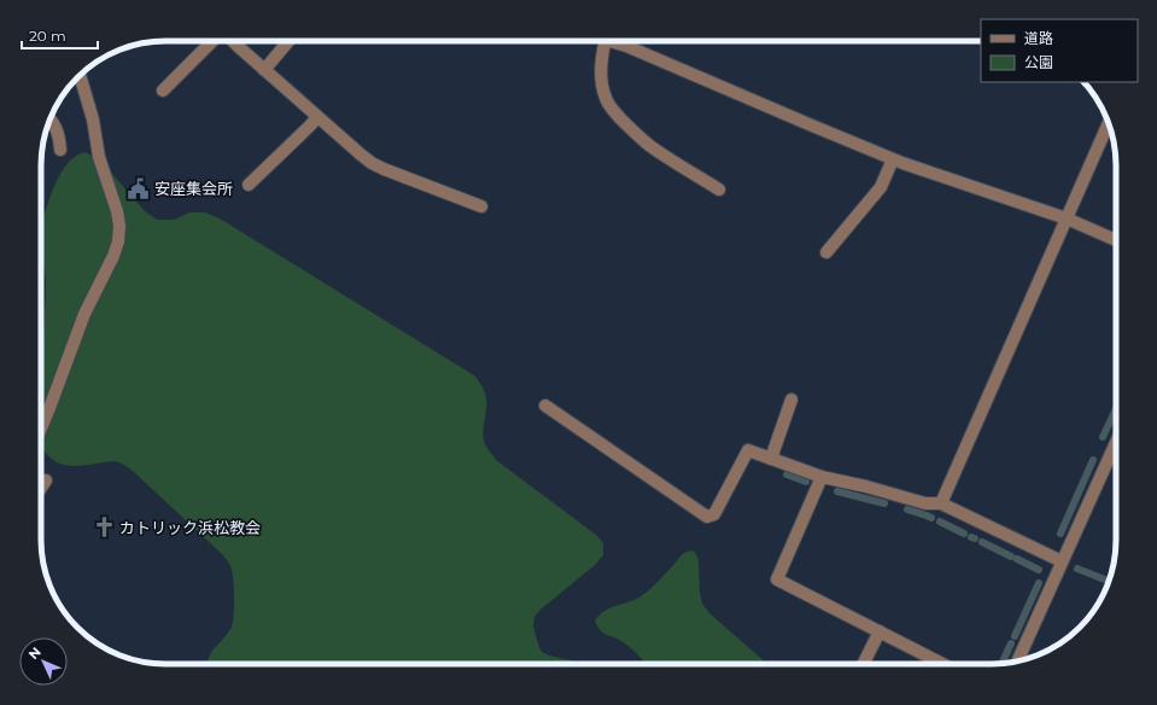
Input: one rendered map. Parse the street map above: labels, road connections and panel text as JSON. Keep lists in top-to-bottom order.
{
  "places": {
    "public building": ["安座集会所"],
    "church": ["カトリック浜松教会"]
  },
  "legend": ["道路", "公園"],
  "scale_bar": "20 m",
  "north": "top left"
}
